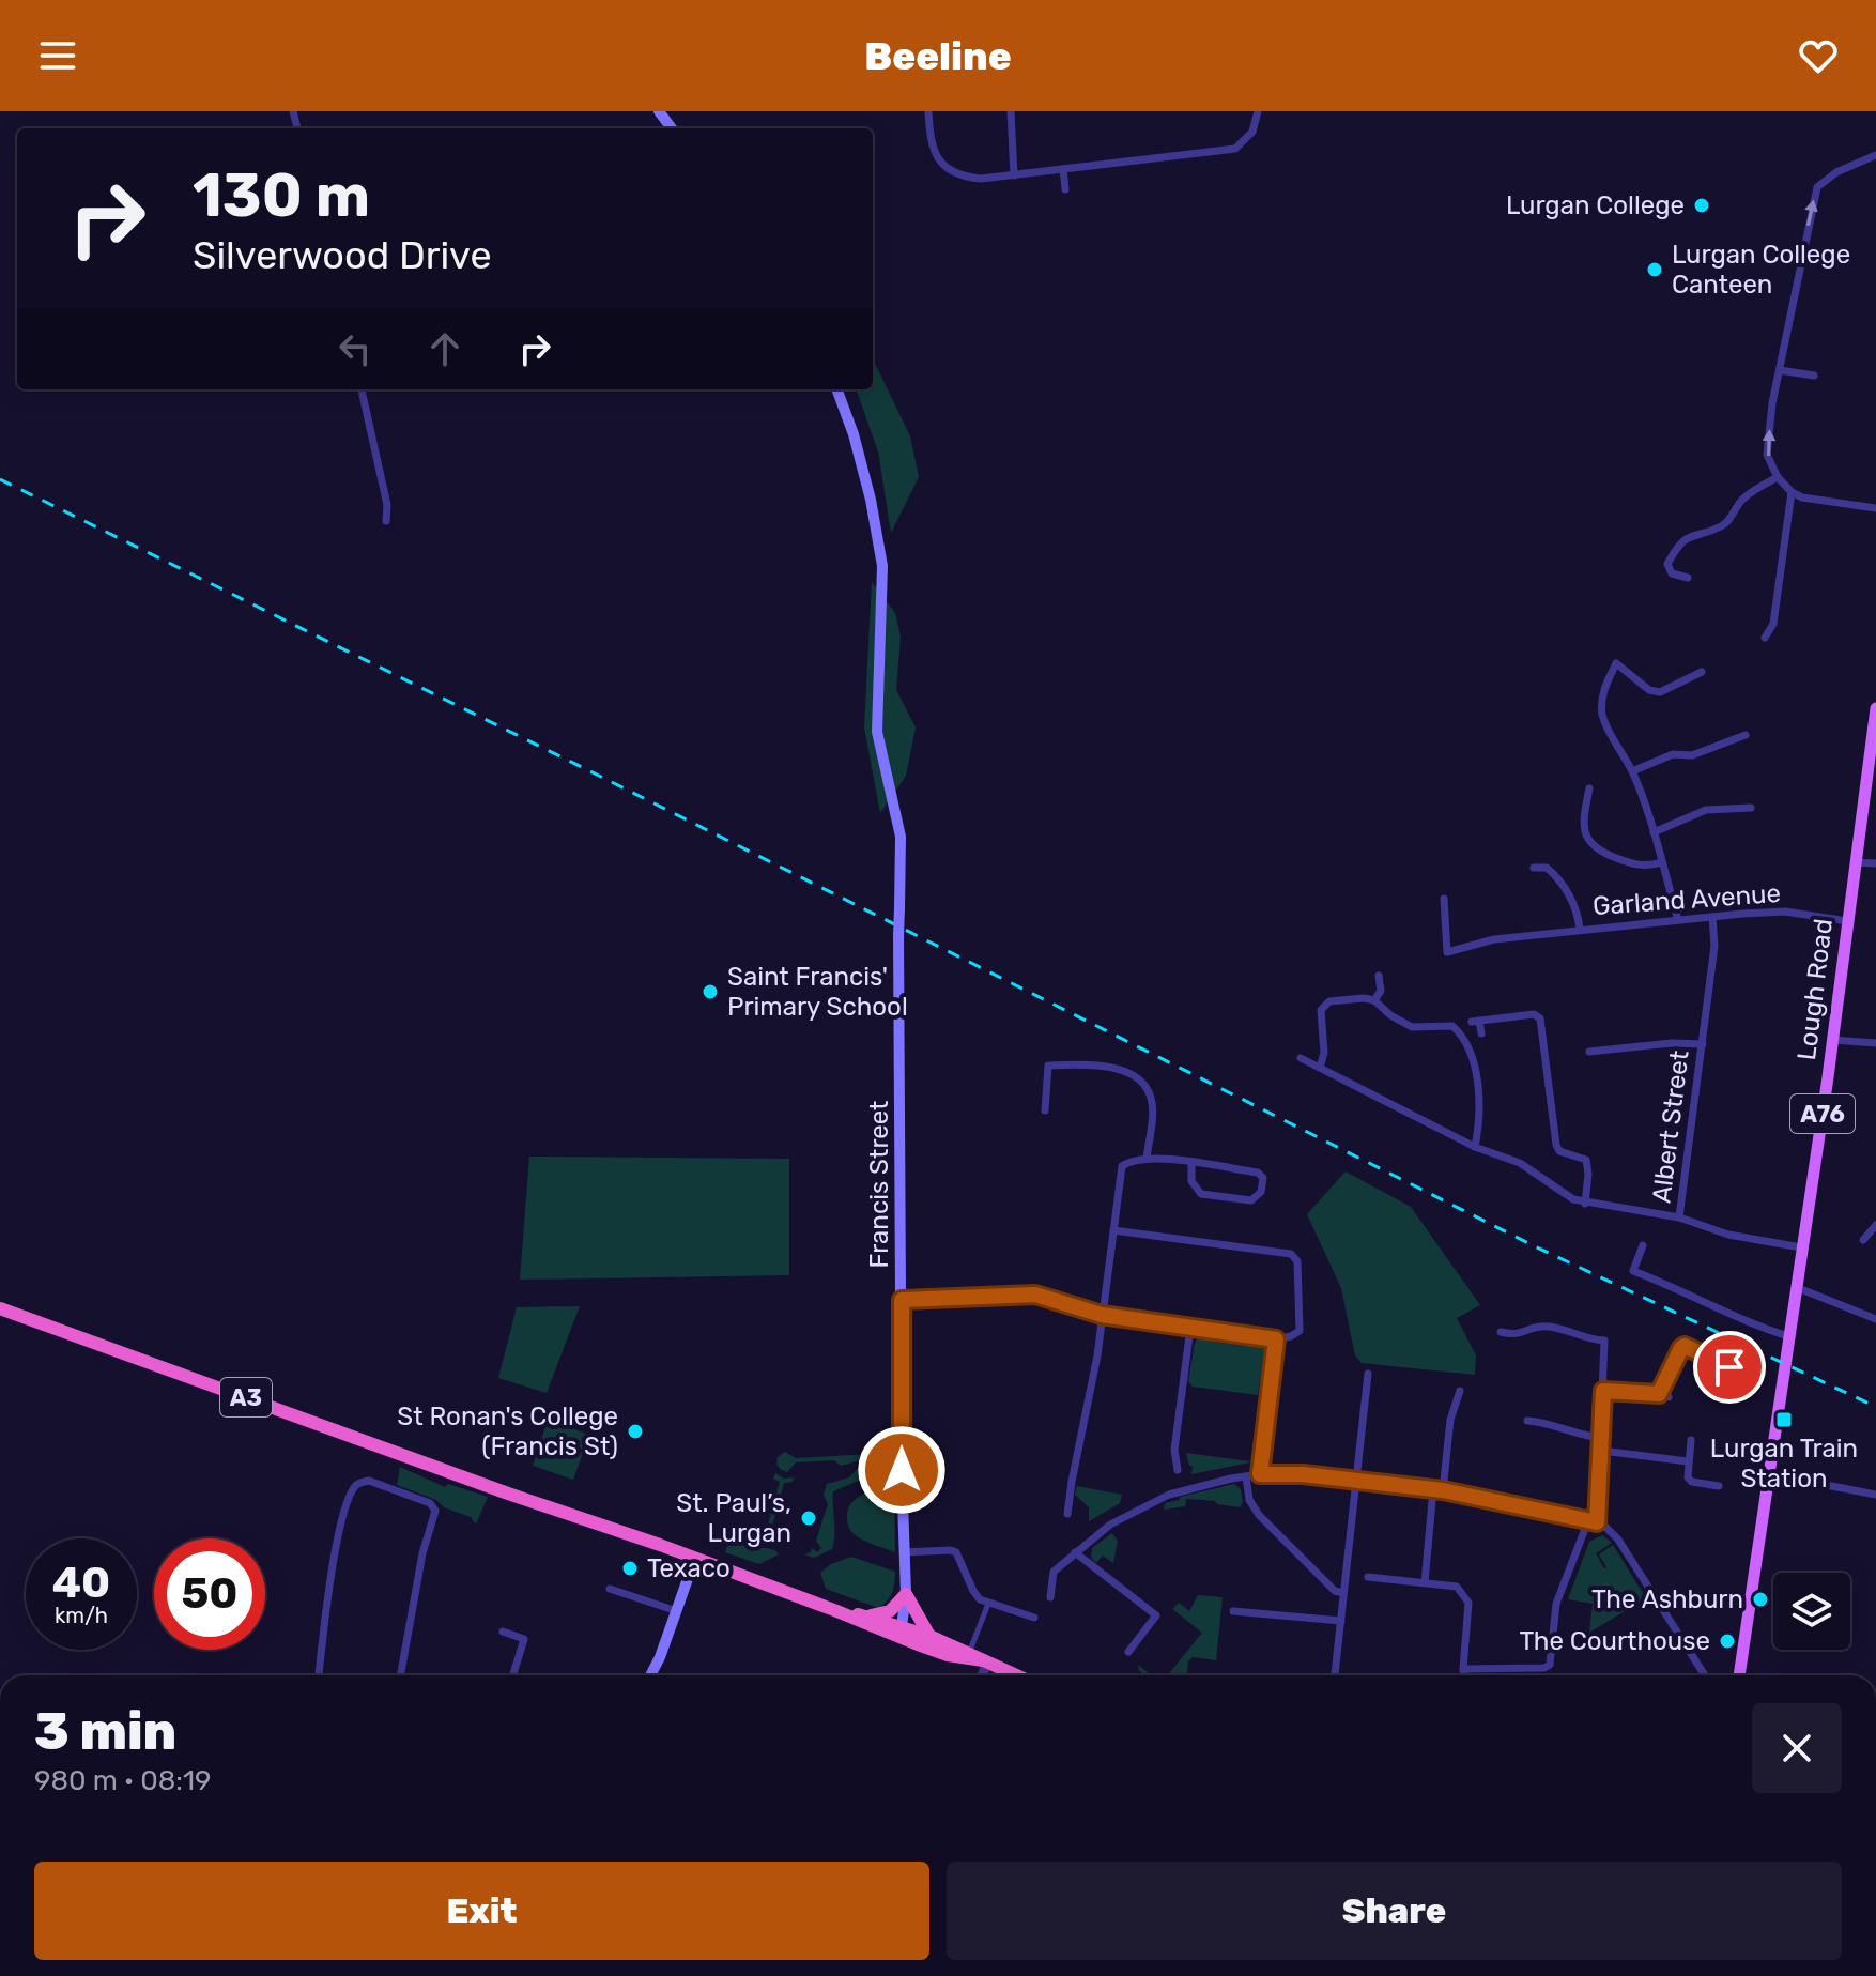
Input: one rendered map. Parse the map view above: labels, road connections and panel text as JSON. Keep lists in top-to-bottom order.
{
  "streets": {
    "highway": ["A3"],
    "main road": ["Lough Road", "A76", "Francis Street"],
    "street": ["Garland Avenue", "Albert Street"]
  },
  "crossings": [
    ["Garland Avenue", "Lough Road"],
    ["Garland Avenue", "Albert Street"],
    ["Lough Road", "Albert Street"],
    ["Francis Street", "A3"]
  ],
  "places": {
    "other": [
      "Lurgan College",
      "Lurgan College Canteen",
      "Saint Francis' Primary School",
      "St Ronan's College (Francis St)",
      "St. Paul’s, Lurgan",
      "Texaco",
      "The Ashburn",
      "The Courthouse"
    ],
    "transit": ["Lurgan Train Station"]
  },
  "page": {
    "header": "Beeline",
    "turn": ["130 m", "Silverwood Drive"],
    "speed": "40 km/h",
    "limit": "50",
    "heading": ["3 min", "980 m · 08:19"],
    "buttons": ["Exit", "Share"]
  }
}
